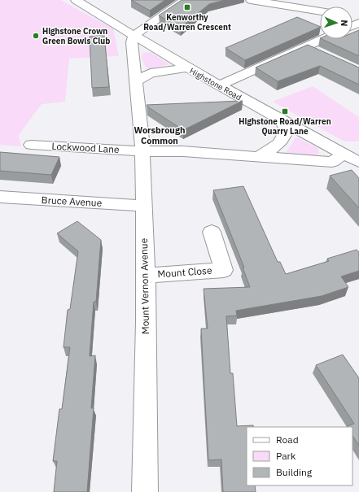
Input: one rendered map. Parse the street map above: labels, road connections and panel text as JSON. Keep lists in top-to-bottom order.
{
  "streets": {
    "street": [
      "Highstone Road",
      "Lockwood Lane",
      "Bruce Avenue",
      "Mount Close",
      "Mount Vernon Avenue"
    ]
  },
  "crossings": [
    ["Highstone Road", "Lockwood Lane"],
    ["Highstone Road", "Mount Vernon Avenue"],
    ["Lockwood Lane", "Mount Vernon Avenue"],
    ["Bruce Avenue", "Mount Vernon Avenue"],
    ["Mount Close", "Mount Vernon Avenue"]
  ],
  "districts": ["Worsbrough Common"],
  "places": {
    "transit": ["Kenworthy Road/Warren Crescent", "Highstone Road/Warren Quarry Lane"],
    "other": ["Highstone Crown Green Bowls Club"]
  },
  "legend": ["Road", "Park", "Building"],
  "north": "right"
}
